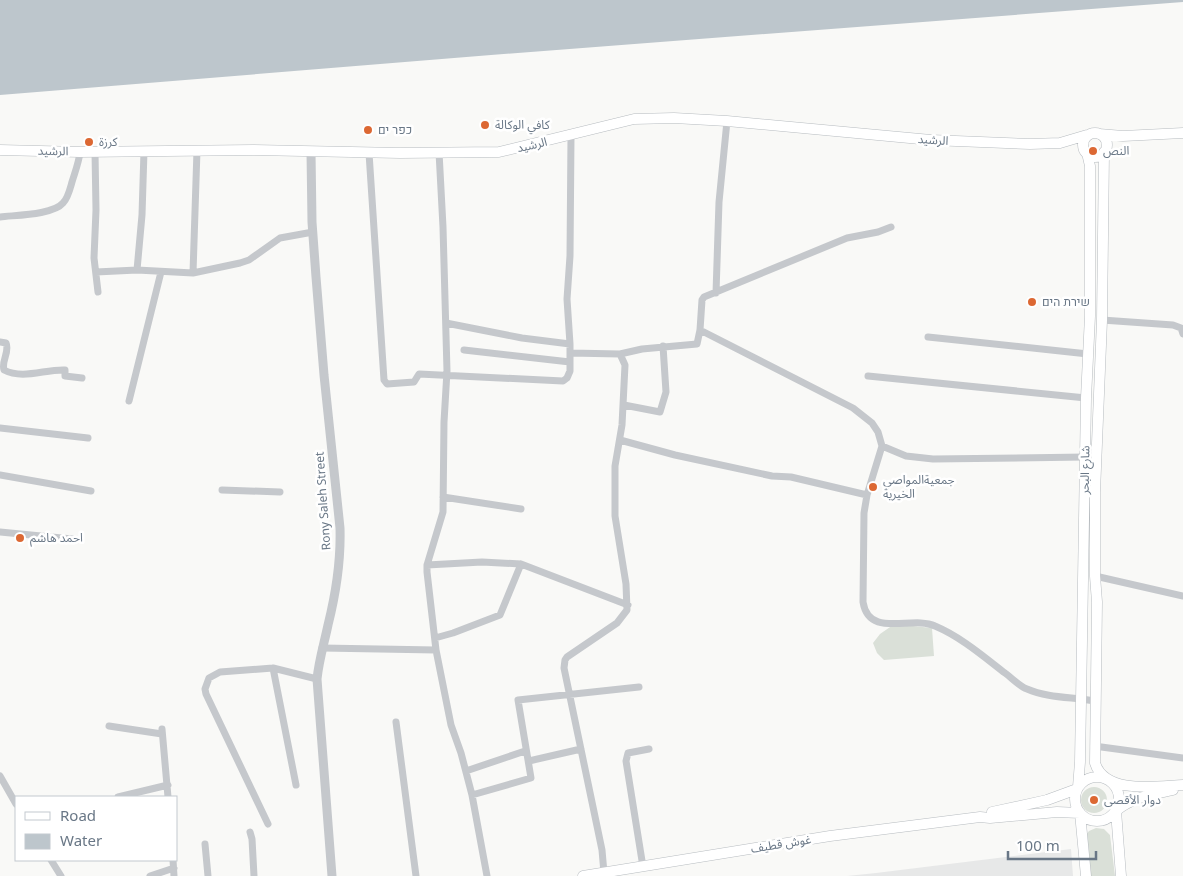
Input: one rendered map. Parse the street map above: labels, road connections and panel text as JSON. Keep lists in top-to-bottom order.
{
  "streets": {
    "main road": ["الرشيد", "شارع البحر", "غوش قطيف"],
    "street": ["Rony Saleh Street"]
  },
  "crossings": [
    ["الرشيد", "شارع البحر"],
    ["الرشيد", "Rony Saleh Street"],
    ["شارع البحر", "غوش قطيف"]
  ],
  "places": [
    "كافي الوكالة",
    "כפר ים",
    "كرزة",
    "النص",
    "שירת הים",
    "جمعيةالمواصي الخيرية",
    "احمد هاشم",
    "دوار الأقصى"
  ],
  "legend": ["Road", "Water"],
  "scale_bar": "100 m"
}
